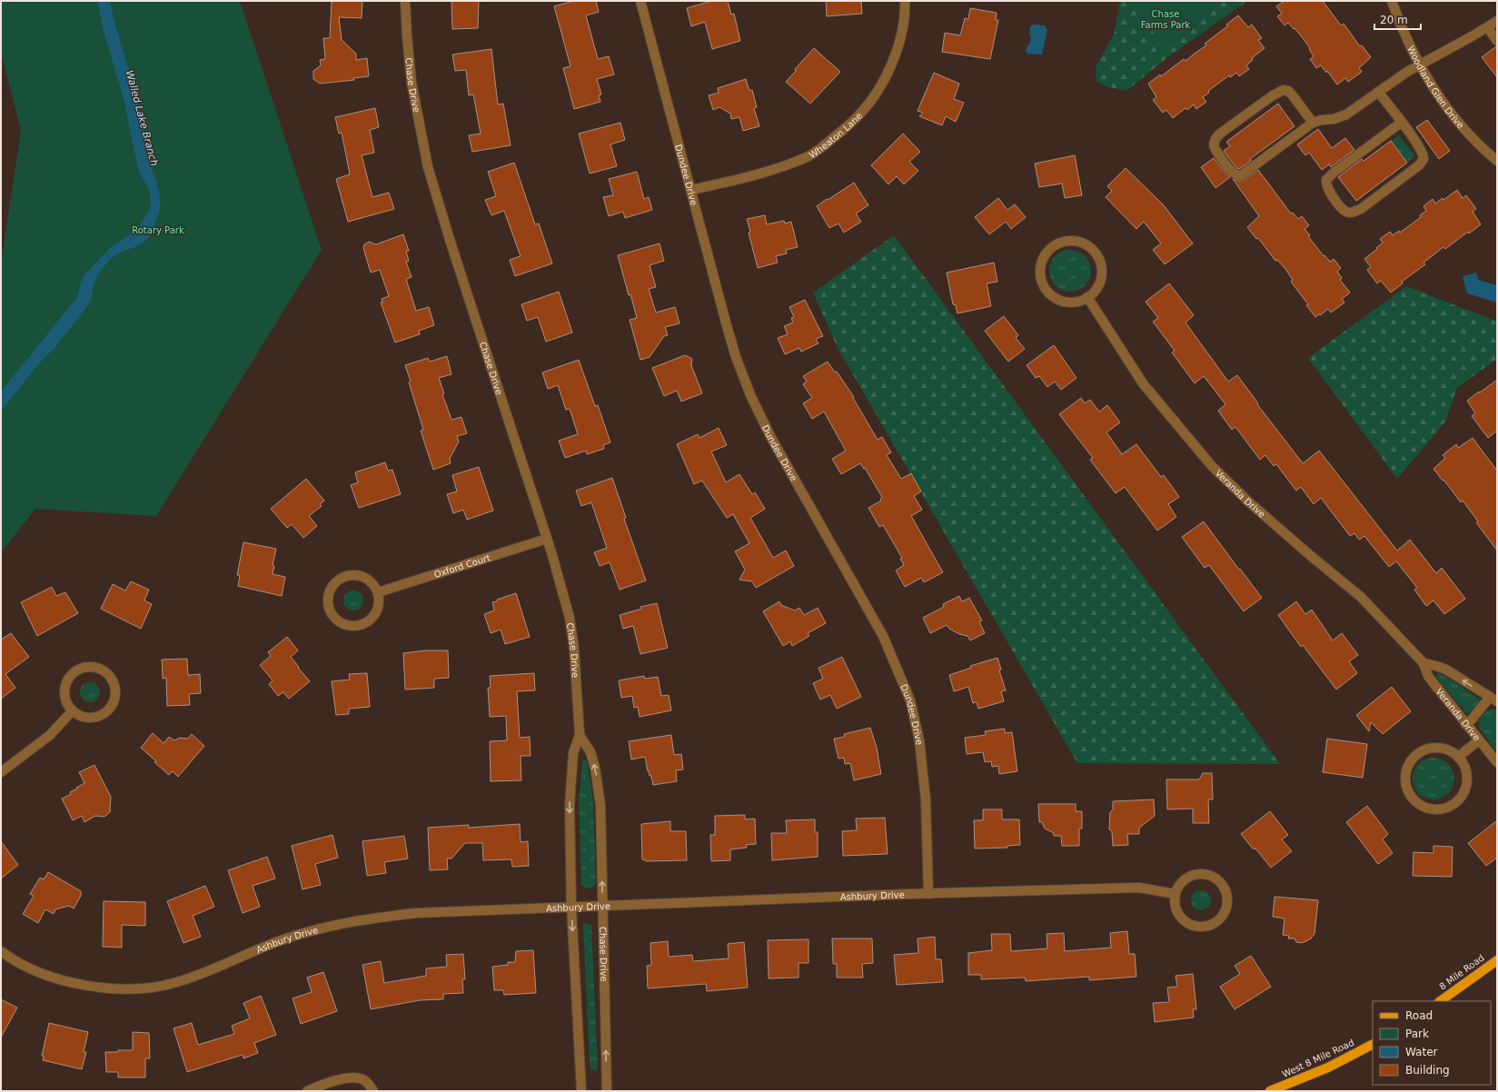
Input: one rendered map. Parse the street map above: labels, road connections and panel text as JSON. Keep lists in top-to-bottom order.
{
  "streets": {
    "main road": ["8 Mile Road", "West 8 Mile Road"],
    "street": [
      "Chase Drive",
      "Woodland Glen Drive",
      "Wheaton Lane",
      "Dundee Drive",
      "Veranda Drive",
      "Oxford Court",
      "Ashbury Drive"
    ]
  },
  "crossings": [
    ["Chase Drive", "Oxford Court"],
    ["Chase Drive", "Ashbury Drive"],
    ["Wheaton Lane", "Dundee Drive"],
    ["Dundee Drive", "Ashbury Drive"]
  ],
  "water": ["Walled Lake Branch"],
  "parks": ["Chase Farms Park", "Rotary Park"],
  "legend": [
    "Road",
    "Park",
    "Water",
    "Building"
  ],
  "scale_bar": "20 m"
}
